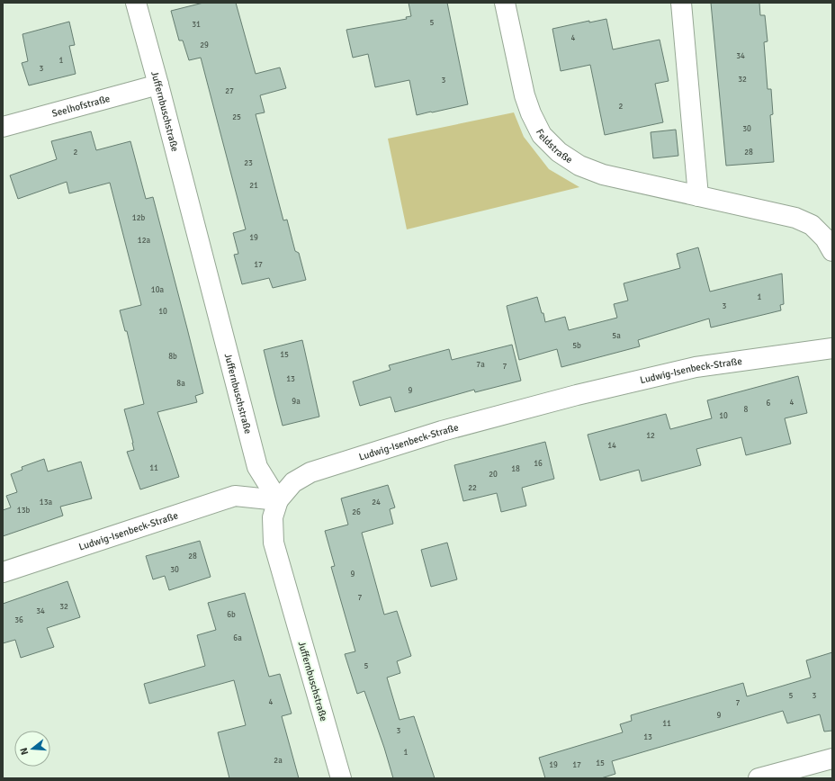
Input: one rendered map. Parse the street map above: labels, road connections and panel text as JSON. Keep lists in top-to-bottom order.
{
  "streets": {
    "street": [
      "Seelhofstraße",
      "Juffernbuschstraße",
      "Feldstraße",
      "Ludwig-Isenbeck-Straße"
    ]
  },
  "crossings": [
    ["Seelhofstraße", "Juffernbuschstraße"],
    ["Juffernbuschstraße", "Ludwig-Isenbeck-Straße"]
  ],
  "house_numbers": [
    "5",
    "31",
    "4",
    "29",
    "34",
    "1",
    "3",
    "32",
    "3",
    "27",
    "2",
    "25",
    "30",
    "2",
    "28",
    "23",
    "21",
    "12b",
    "19",
    "12a",
    "17",
    "10a",
    "1",
    "3",
    "10",
    "5a",
    "5b",
    "15",
    "8b",
    "7a",
    "7",
    "13",
    "8a",
    "9",
    "9a",
    "4",
    "6",
    "8",
    "10",
    "12",
    "14",
    "16",
    "11",
    "18",
    "20",
    "22",
    "13a",
    "24",
    "13b",
    "26",
    "28",
    "30",
    "9",
    "7",
    "32",
    "34",
    "6b",
    "36",
    "6a",
    "5",
    "5",
    "3",
    "4",
    "7",
    "9",
    "11",
    "3",
    "13",
    "1",
    "2a",
    "15",
    "19",
    "17"
  ],
  "north": "left"
}
